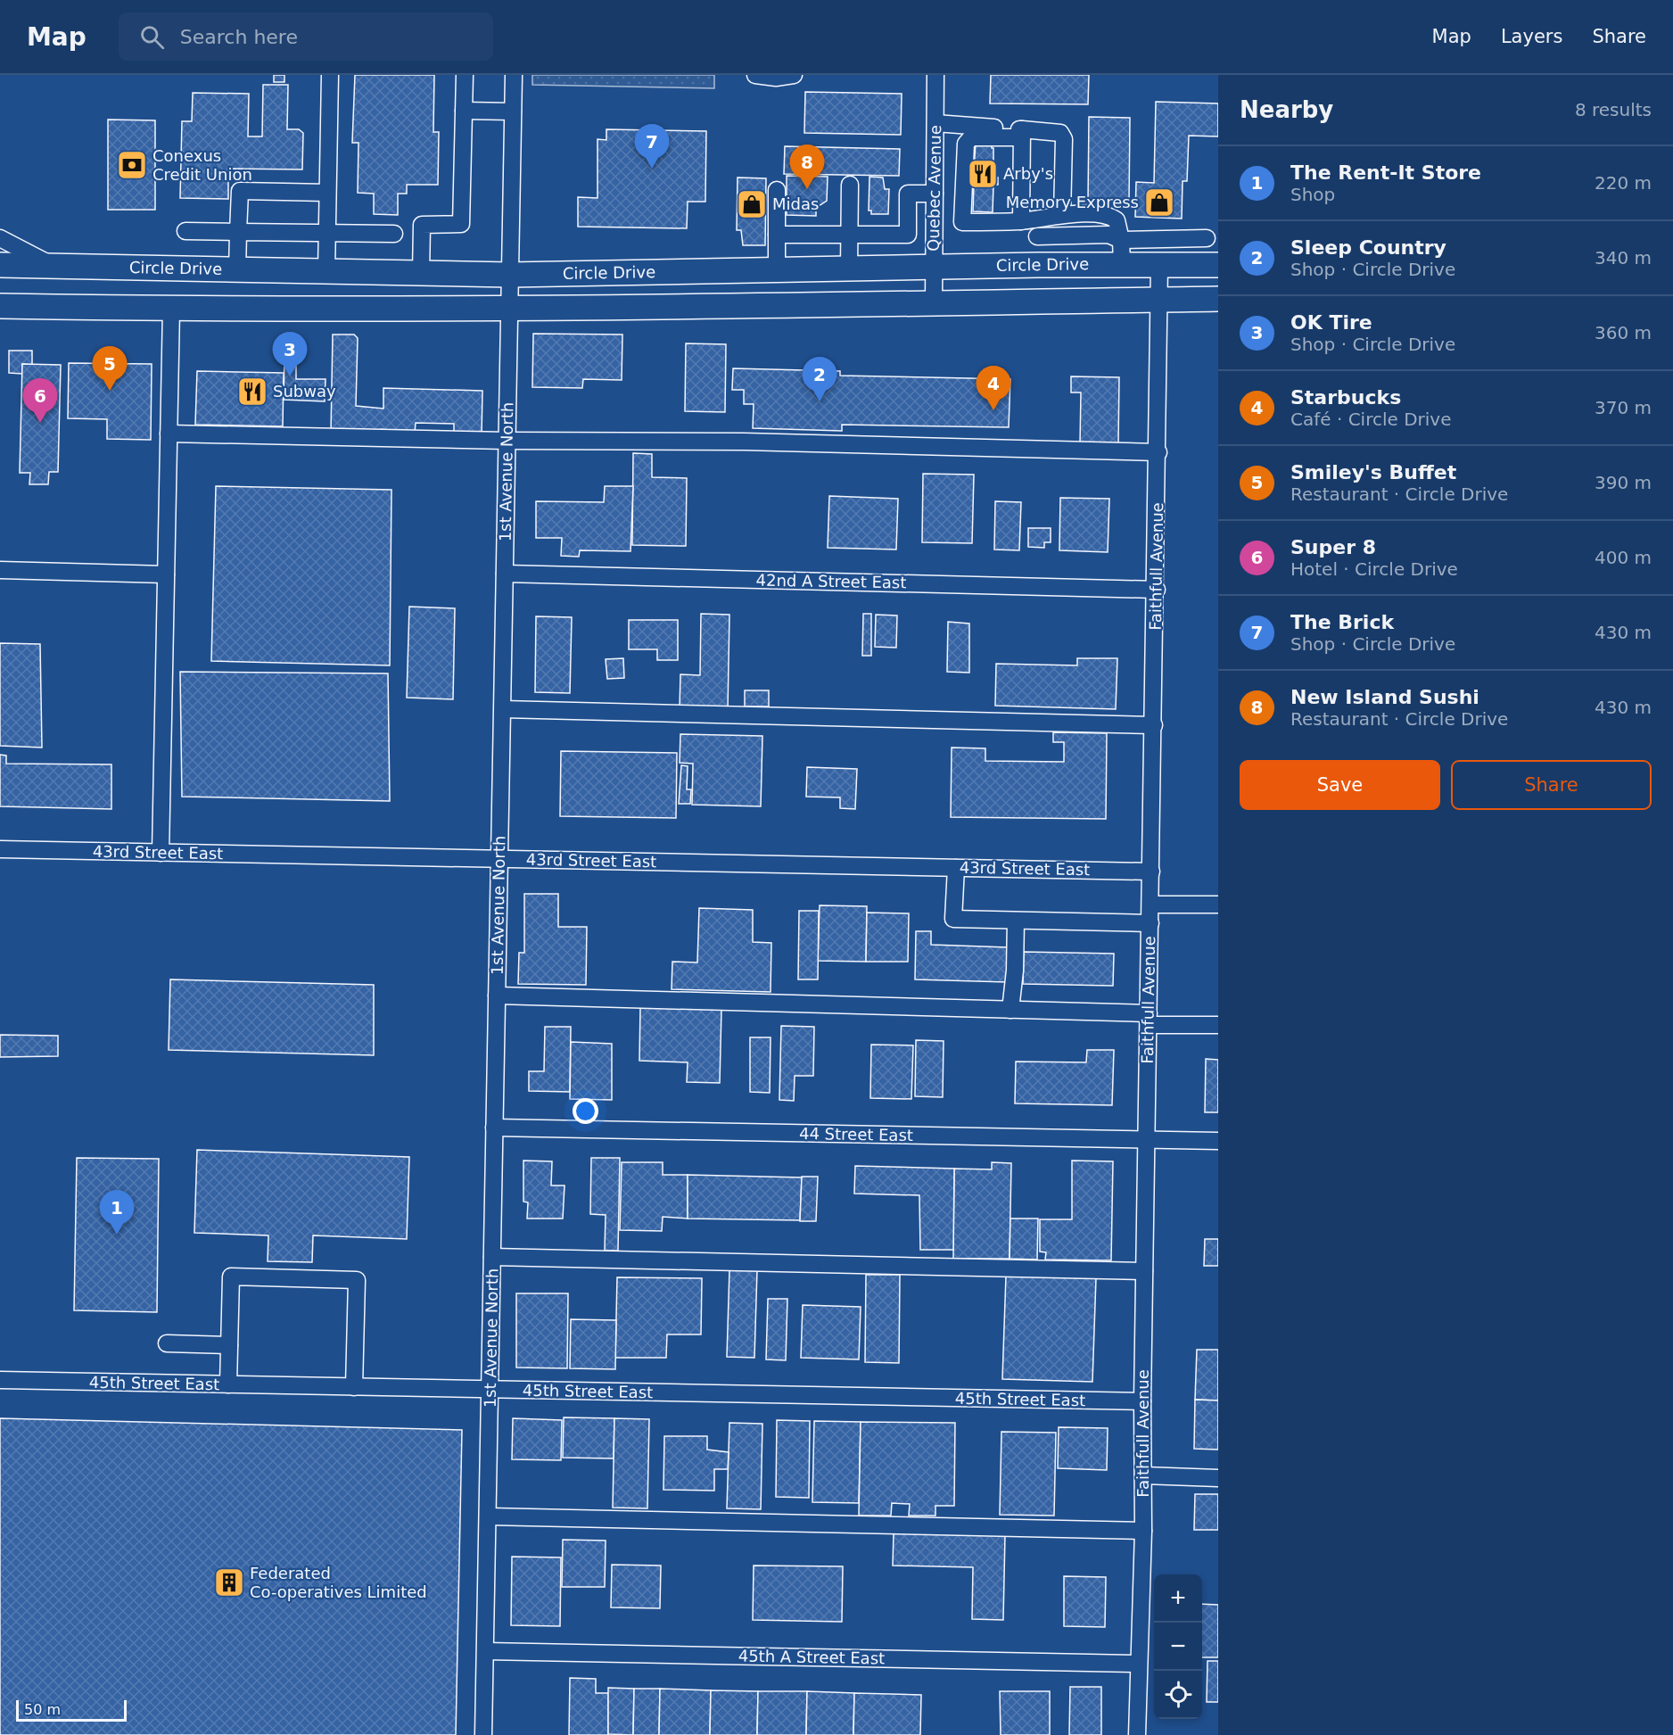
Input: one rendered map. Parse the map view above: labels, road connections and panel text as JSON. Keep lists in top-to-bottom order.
{
  "streets": {
    "highway": ["Circle Drive"],
    "street": [
      "Quebec Avenue",
      "1st Avenue North",
      "Faithfull Avenue",
      "42nd A Street East",
      "43rd Street East",
      "44 Street East",
      "45th Street East",
      "45th A Street East"
    ]
  },
  "crossings": [
    ["Quebec Avenue", "Circle Drive"],
    ["Circle Drive", "1st Avenue North"],
    ["Circle Drive", "Faithfull Avenue"],
    ["1st Avenue North", "42nd A Street East"],
    ["1st Avenue North", "43rd Street East"],
    ["1st Avenue North", "44 Street East"],
    ["1st Avenue North", "45th Street East"],
    ["1st Avenue North", "45th A Street East"],
    ["Faithfull Avenue", "42nd A Street East"],
    ["Faithfull Avenue", "43rd Street East"],
    ["Faithfull Avenue", "44 Street East"],
    ["Faithfull Avenue", "45th Street East"],
    ["Faithfull Avenue", "45th A Street East"]
  ],
  "places": {
    "bank": ["Conexus Credit Union"],
    "restaurant": ["Arby's", "Subway"],
    "shop": ["Memory Express", "Midas"],
    "building": ["Federated Co-operatives Limited"]
  },
  "scale_bar": "50 m",
  "page": {
    "header": "Map",
    "search": "Search here",
    "nav": ["Map", "Layers", "Share"],
    "heading": ["Nearby", "8 results"],
    "pins": [
      "7",
      "8",
      "3",
      "5",
      "2",
      "4",
      "6",
      "1"
    ],
    "list": [
      {
        "mark": "1",
        "name": "The Rent-It Store",
        "note": "Shop",
        "value": "220 m"
      },
      {
        "mark": "2",
        "name": "Sleep Country",
        "note": "Shop · Circle Drive",
        "value": "340 m"
      },
      {
        "mark": "3",
        "name": "OK Tire",
        "note": "Shop · Circle Drive",
        "value": "360 m"
      },
      {
        "mark": "4",
        "name": "Starbucks",
        "note": "Café · Circle Drive",
        "value": "370 m"
      },
      {
        "mark": "5",
        "name": "Smiley's Buffet",
        "note": "Restaurant · Circle Drive",
        "value": "390 m"
      },
      {
        "mark": "6",
        "name": "Super 8",
        "note": "Hotel · Circle Drive",
        "value": "400 m"
      },
      {
        "mark": "7",
        "name": "The Brick",
        "note": "Shop · Circle Drive",
        "value": "430 m"
      },
      {
        "mark": "8",
        "name": "New Island Sushi",
        "note": "Restaurant · Circle Drive",
        "value": "430 m"
      }
    ],
    "buttons": ["Save", "Share"],
    "map_buttons": ["+", "−"],
    "scale": "50 m"
  }
}
